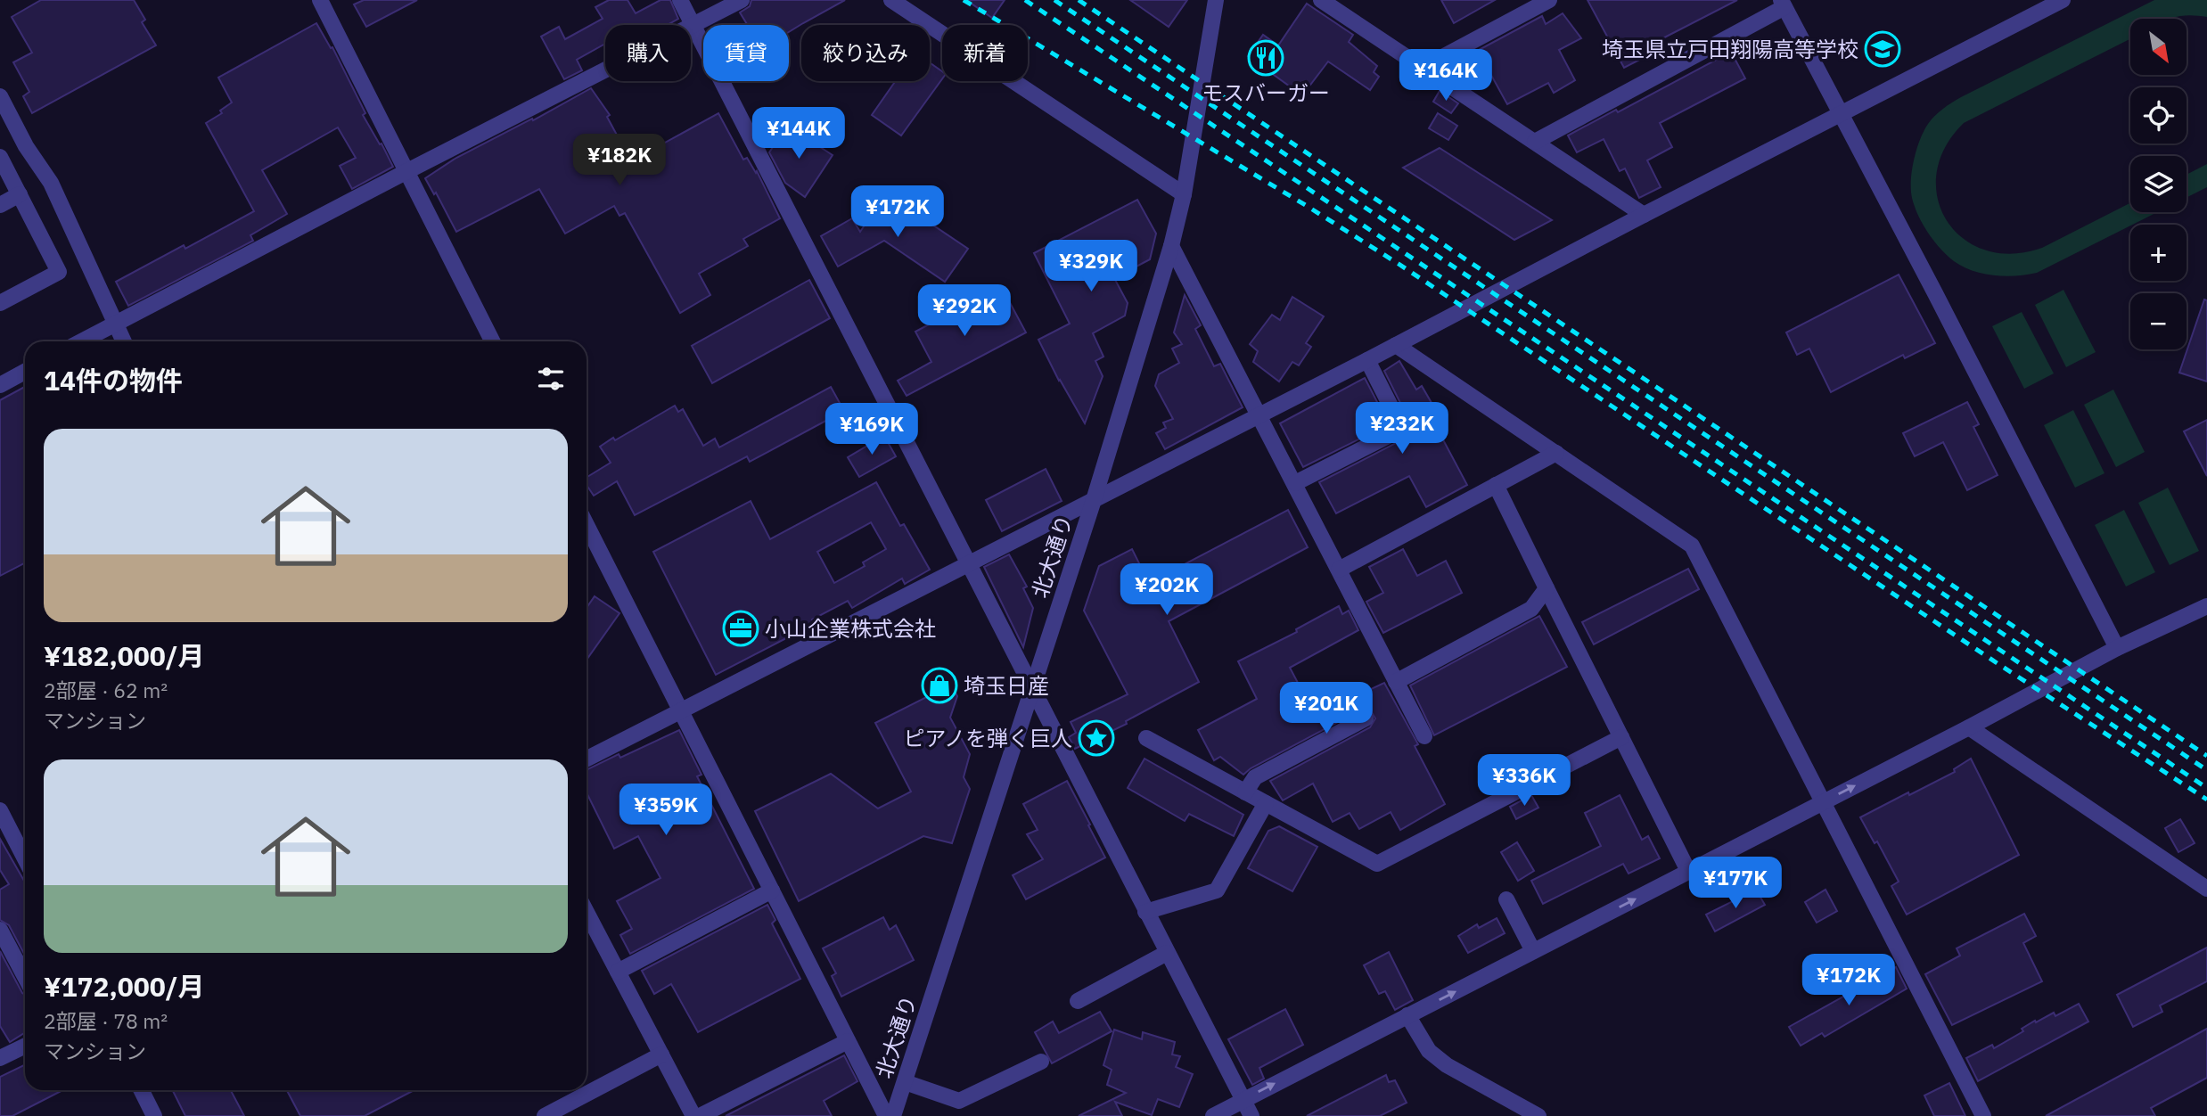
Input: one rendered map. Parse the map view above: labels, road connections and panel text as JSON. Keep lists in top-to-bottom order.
{
  "streets": {
    "street": ["北大通り"]
  },
  "places": {
    "school or university": ["埼玉県立戸田翔陽高等学校"],
    "restaurant": ["モスバーガー"],
    "office": ["小山企業株式会社"],
    "shop": ["埼玉日産"],
    "place": ["ピアノを弾く巨人"]
  },
  "north": "bottom right",
  "page": {
    "map_buttons": ["+", "−"],
    "chip": [
      "購入",
      "賃貸",
      "絞り込み",
      "新着"
    ],
    "price": [
      "¥164K",
      "¥144K",
      "¥182K",
      "¥172K",
      "¥329K",
      "¥292K",
      "¥232K",
      "¥169K",
      "¥202K",
      "¥201K",
      "¥336K",
      "¥359K",
      "¥177K",
      "¥172K"
    ],
    "heading": "14件の物件",
    "list": [
      {
        "name": "¥182,000/月",
        "note": "2部屋 · 62 m² · マンション"
      },
      {
        "name": "¥172,000/月",
        "note": "2部屋 · 78 m² · マンション"
      }
    ]
  }
}
